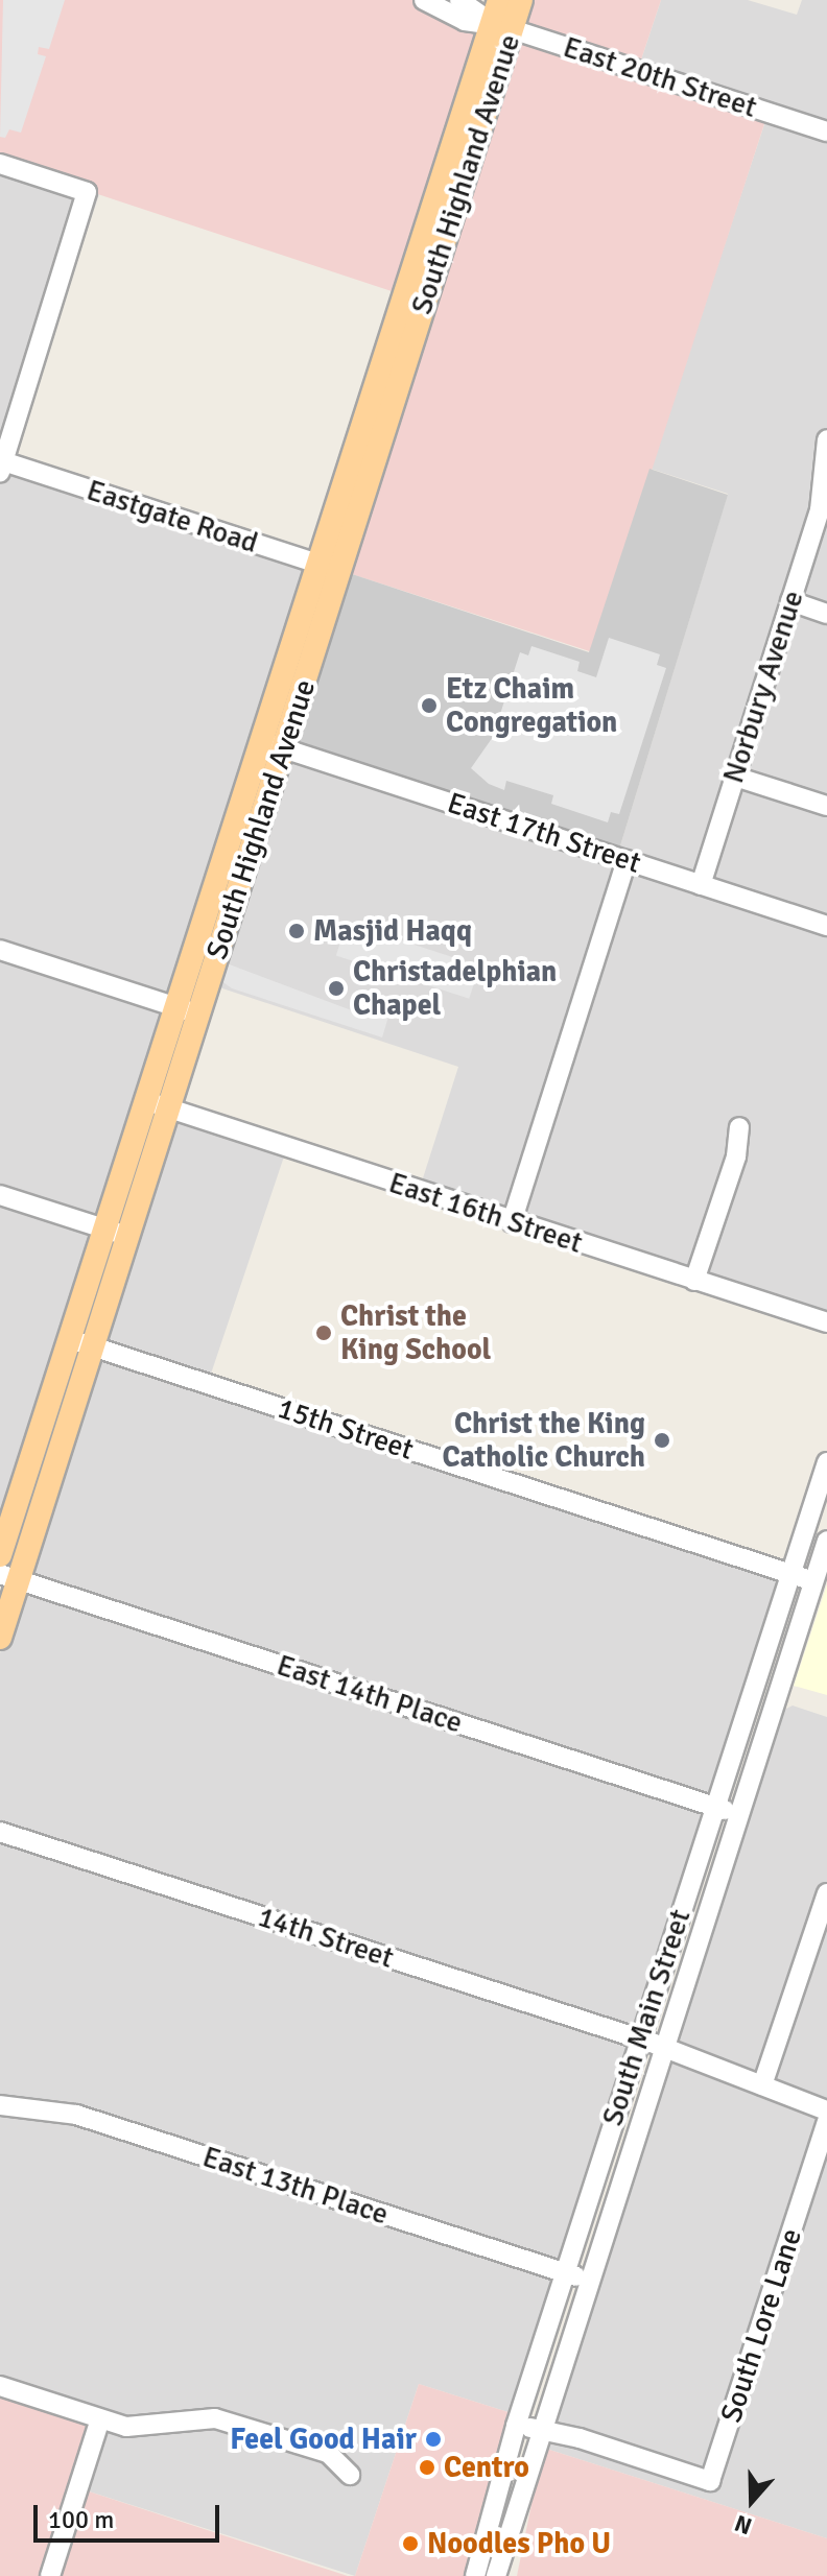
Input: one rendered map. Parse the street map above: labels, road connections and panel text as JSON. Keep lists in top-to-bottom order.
{
  "streets": {
    "main road": ["South Highland Avenue"],
    "street": [
      "East 20th Street",
      "Eastgate Road",
      "Norbury Avenue",
      "East 17th Street",
      "East 16th Street",
      "15th Street",
      "East 14th Place",
      "14th Street",
      "South Main Street",
      "East 13th Place",
      "South Lore Lane"
    ]
  },
  "crossings": [
    ["East 20th Street", "South Highland Avenue"],
    ["South Highland Avenue", "Eastgate Road"],
    ["South Highland Avenue", "East 17th Street"],
    ["South Highland Avenue", "East 16th Street"],
    ["South Highland Avenue", "15th Street"],
    ["South Highland Avenue", "East 14th Place"],
    ["Norbury Avenue", "East 17th Street"],
    ["15th Street", "South Main Street"],
    ["East 14th Place", "South Main Street"],
    ["14th Street", "South Main Street"],
    ["South Main Street", "East 13th Place"],
    ["South Main Street", "South Lore Lane"]
  ],
  "places": [
    "Etz Chaim Congregation",
    "Masjid Haqq",
    "Christadelphian Chapel",
    "Christ the King School",
    "Christ the King Catholic Church",
    "Feel Good Hair",
    "Centro",
    "Noodles Pho U"
  ],
  "scale_bar": "100 m",
  "north": "bottom"
}
